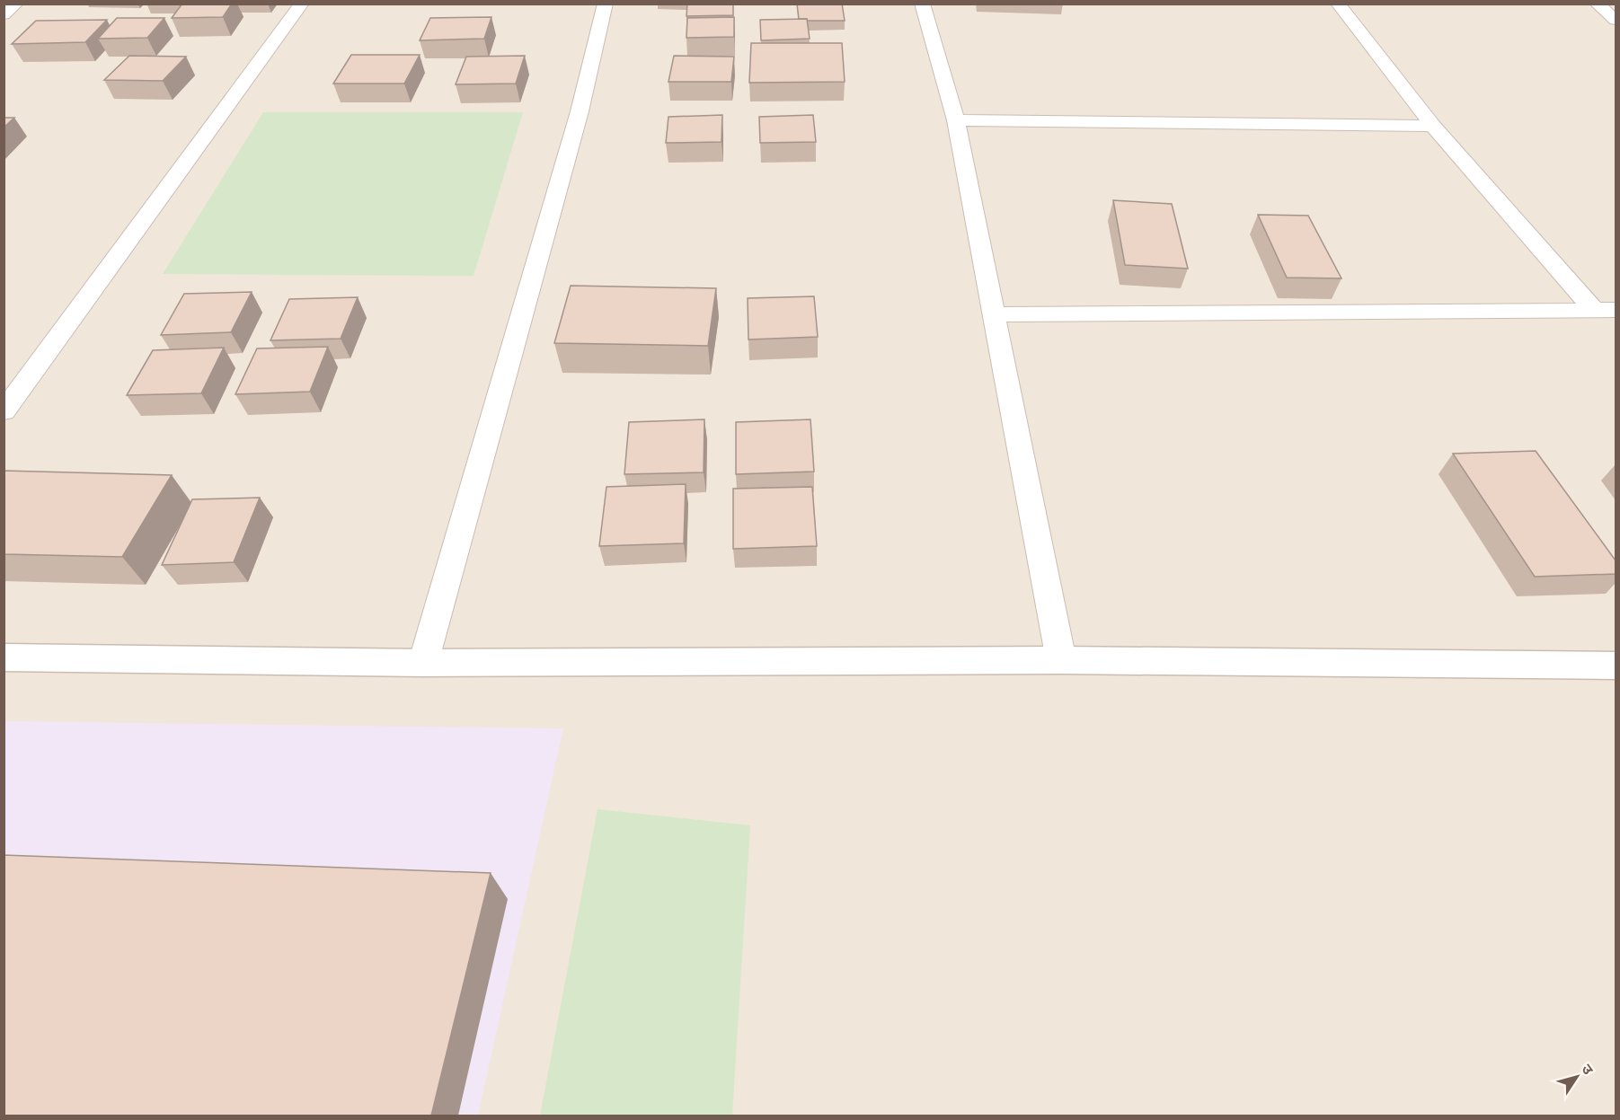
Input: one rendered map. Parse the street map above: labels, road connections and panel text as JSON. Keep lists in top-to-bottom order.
{
  "north": "top right"
}
